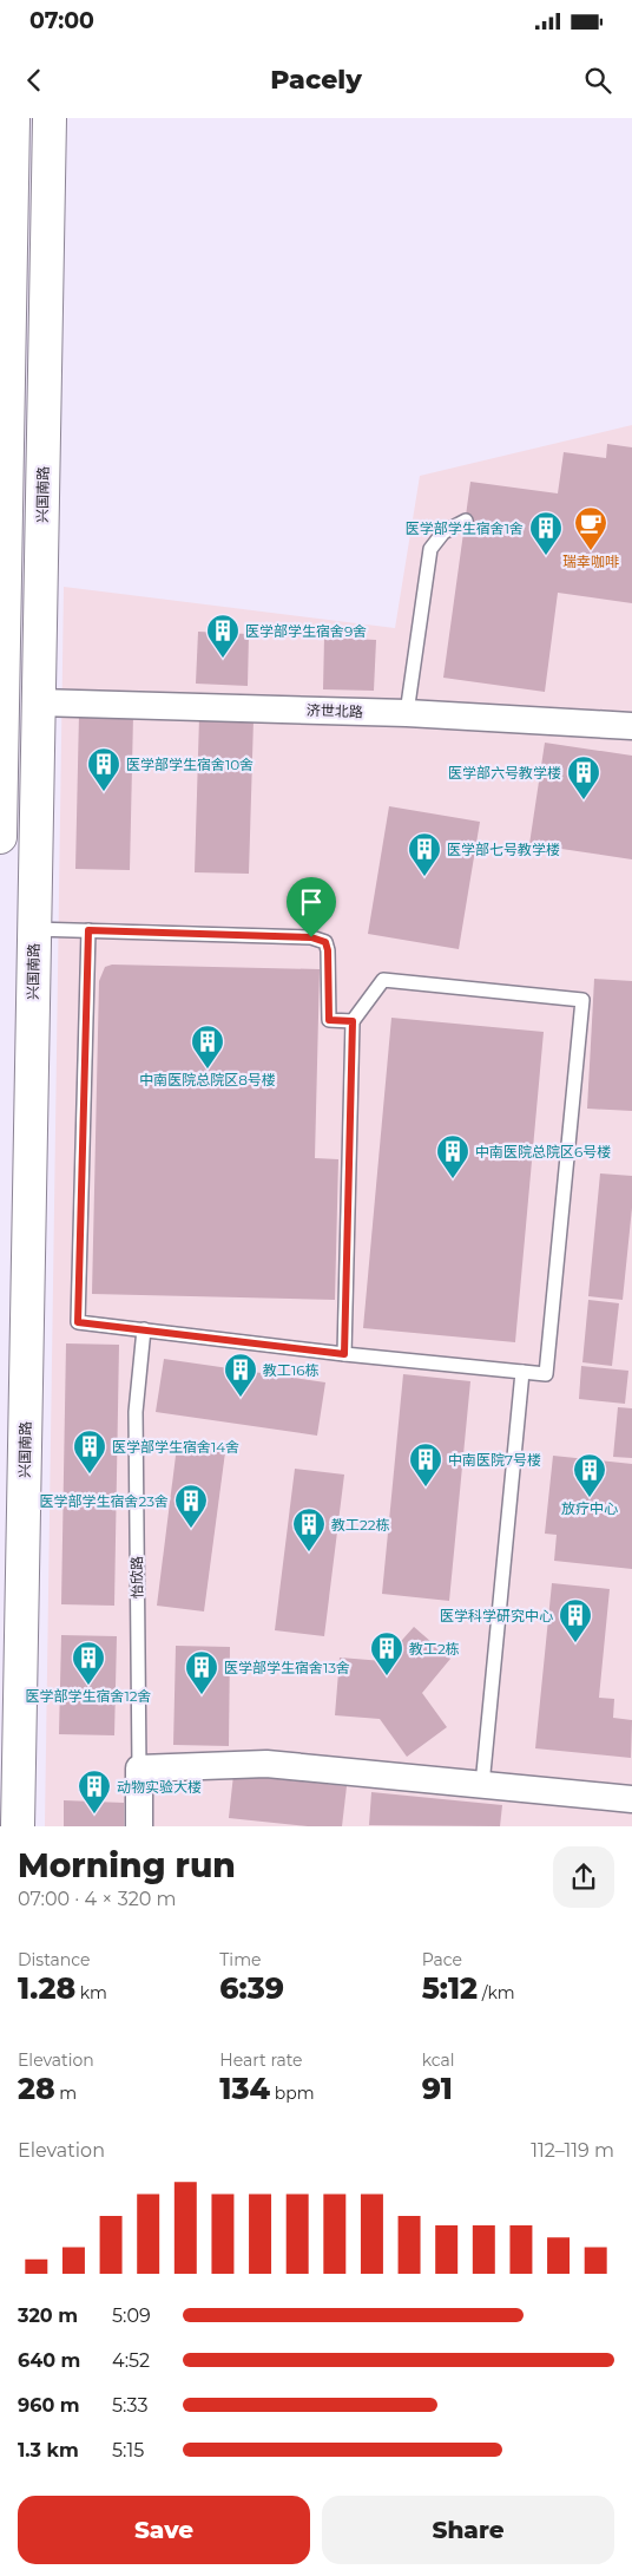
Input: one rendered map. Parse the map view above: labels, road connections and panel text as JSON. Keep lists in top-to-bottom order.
{
  "streets": {
    "main road": ["兴国南路"],
    "street": ["济世北路", "怡欣路"]
  },
  "crossings": [
    ["兴国南路", "济世北路"]
  ],
  "places": {
    "cafe": ["瑞幸咖啡"],
    "building": [
      "医学部学生宿舍1舍",
      "医学部学生宿舍9舍",
      "医学部学生宿舍10舍",
      "医学部六号教学楼",
      "医学部七号教学楼",
      "中南医院总院区8号楼",
      "中南医院总院区6号楼",
      "教工16栋",
      "医学部学生宿舍14舍",
      "中南医院7号楼",
      "放疗中心",
      "医学部学生宿舍23舍",
      "教工22栋",
      "医学科学研究中心",
      "教工2栋",
      "医学部学生宿舍12舍",
      "医学部学生宿舍13舍",
      "动物实验大楼"
    ]
  },
  "page": {
    "status": "07:00",
    "header": "Pacely",
    "heading": ["Morning run", "07:00 · 4 × 320 m"],
    "stats": [
      ["Distance", "1.28 km"],
      ["Time", "6:39"],
      ["Pace", "5:12 /km"],
      ["Elevation", "28 m"],
      ["Heart rate", "134 bpm"],
      ["kcal", "91"]
    ],
    "chart": ["Elevation", "112–119 m"],
    "list": [
      {
        "name": "320 m",
        "note": "5:09"
      },
      {
        "name": "640 m",
        "note": "4:52"
      },
      {
        "name": "960 m",
        "note": "5:33"
      },
      {
        "name": "1.3 km",
        "note": "5:15"
      }
    ],
    "buttons": ["Save", "Share"]
  }
}
